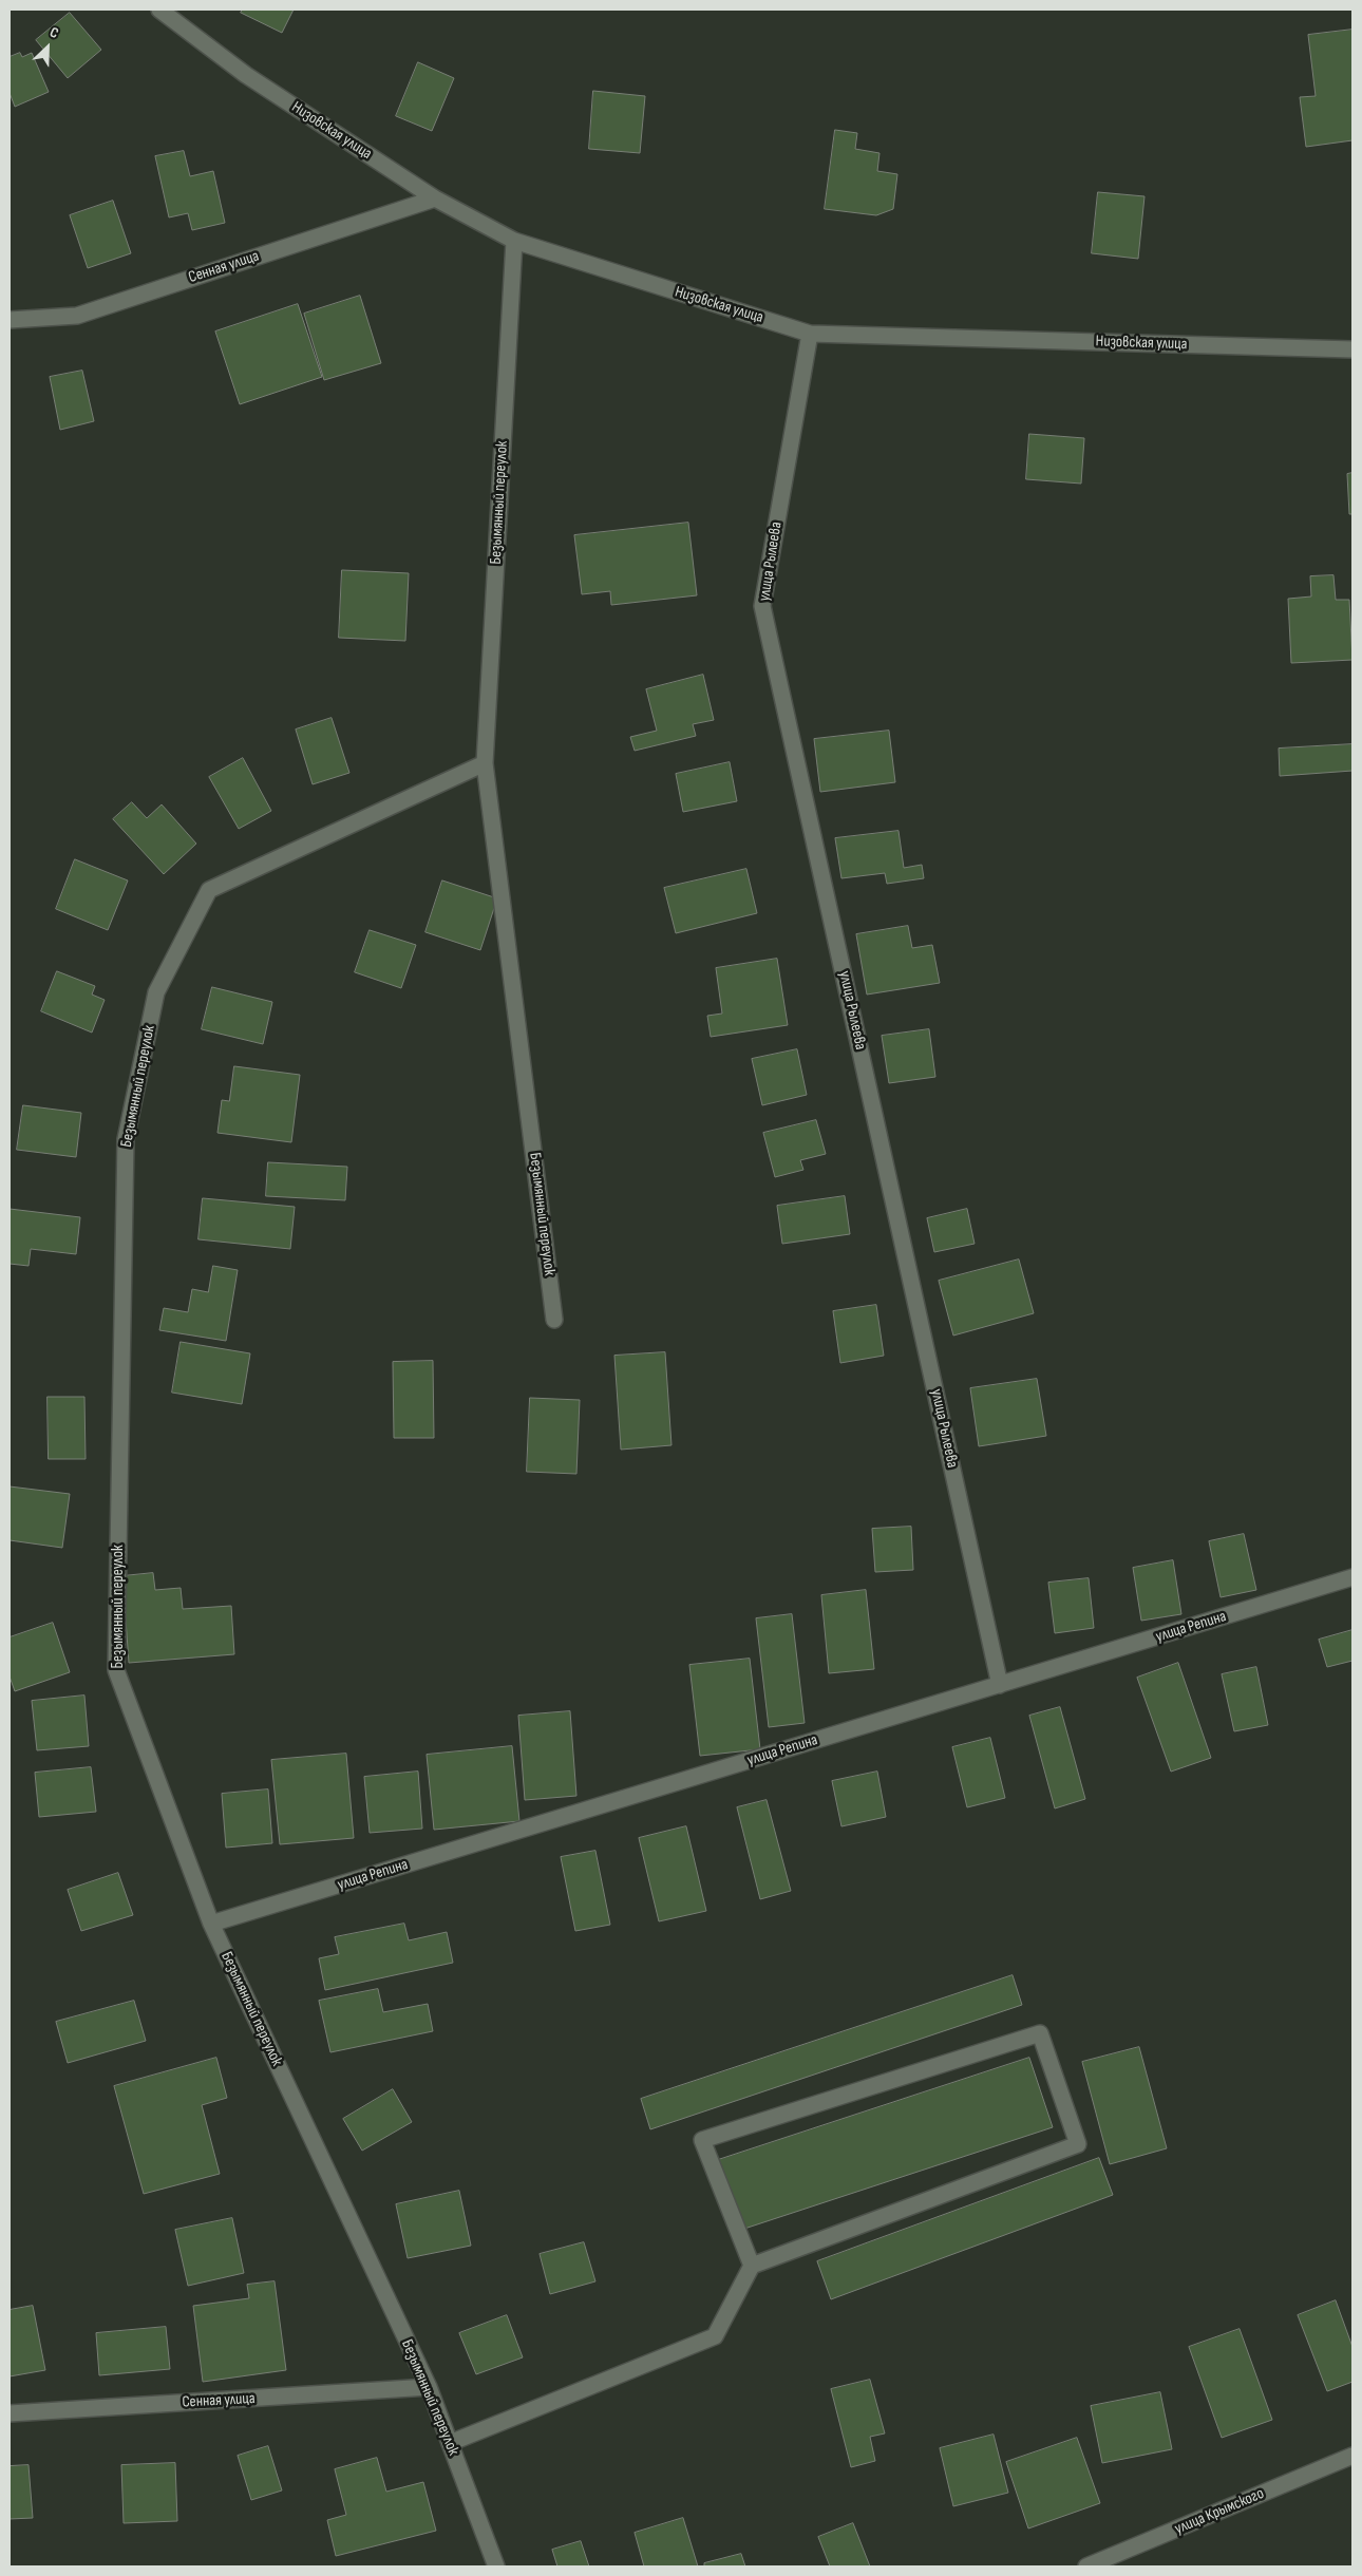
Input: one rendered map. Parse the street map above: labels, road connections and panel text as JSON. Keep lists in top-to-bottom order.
{
  "streets": {
    "street": [
      "Низовская улица",
      "Сенная улица",
      "Безымянный переулок",
      "улица Рылеева",
      "улица Репина",
      "улица Крымского"
    ]
  },
  "crossings": [
    ["Низовская улица", "Сенная улица"],
    ["Низовская улица", "Безымянный переулок"],
    ["Низовская улица", "улица Рылеева"],
    ["Сенная улица", "Безымянный переулок"],
    ["Безымянный переулок", "улица Репина"],
    ["улица Рылеева", "улица Репина"]
  ],
  "north": "top right"
}
